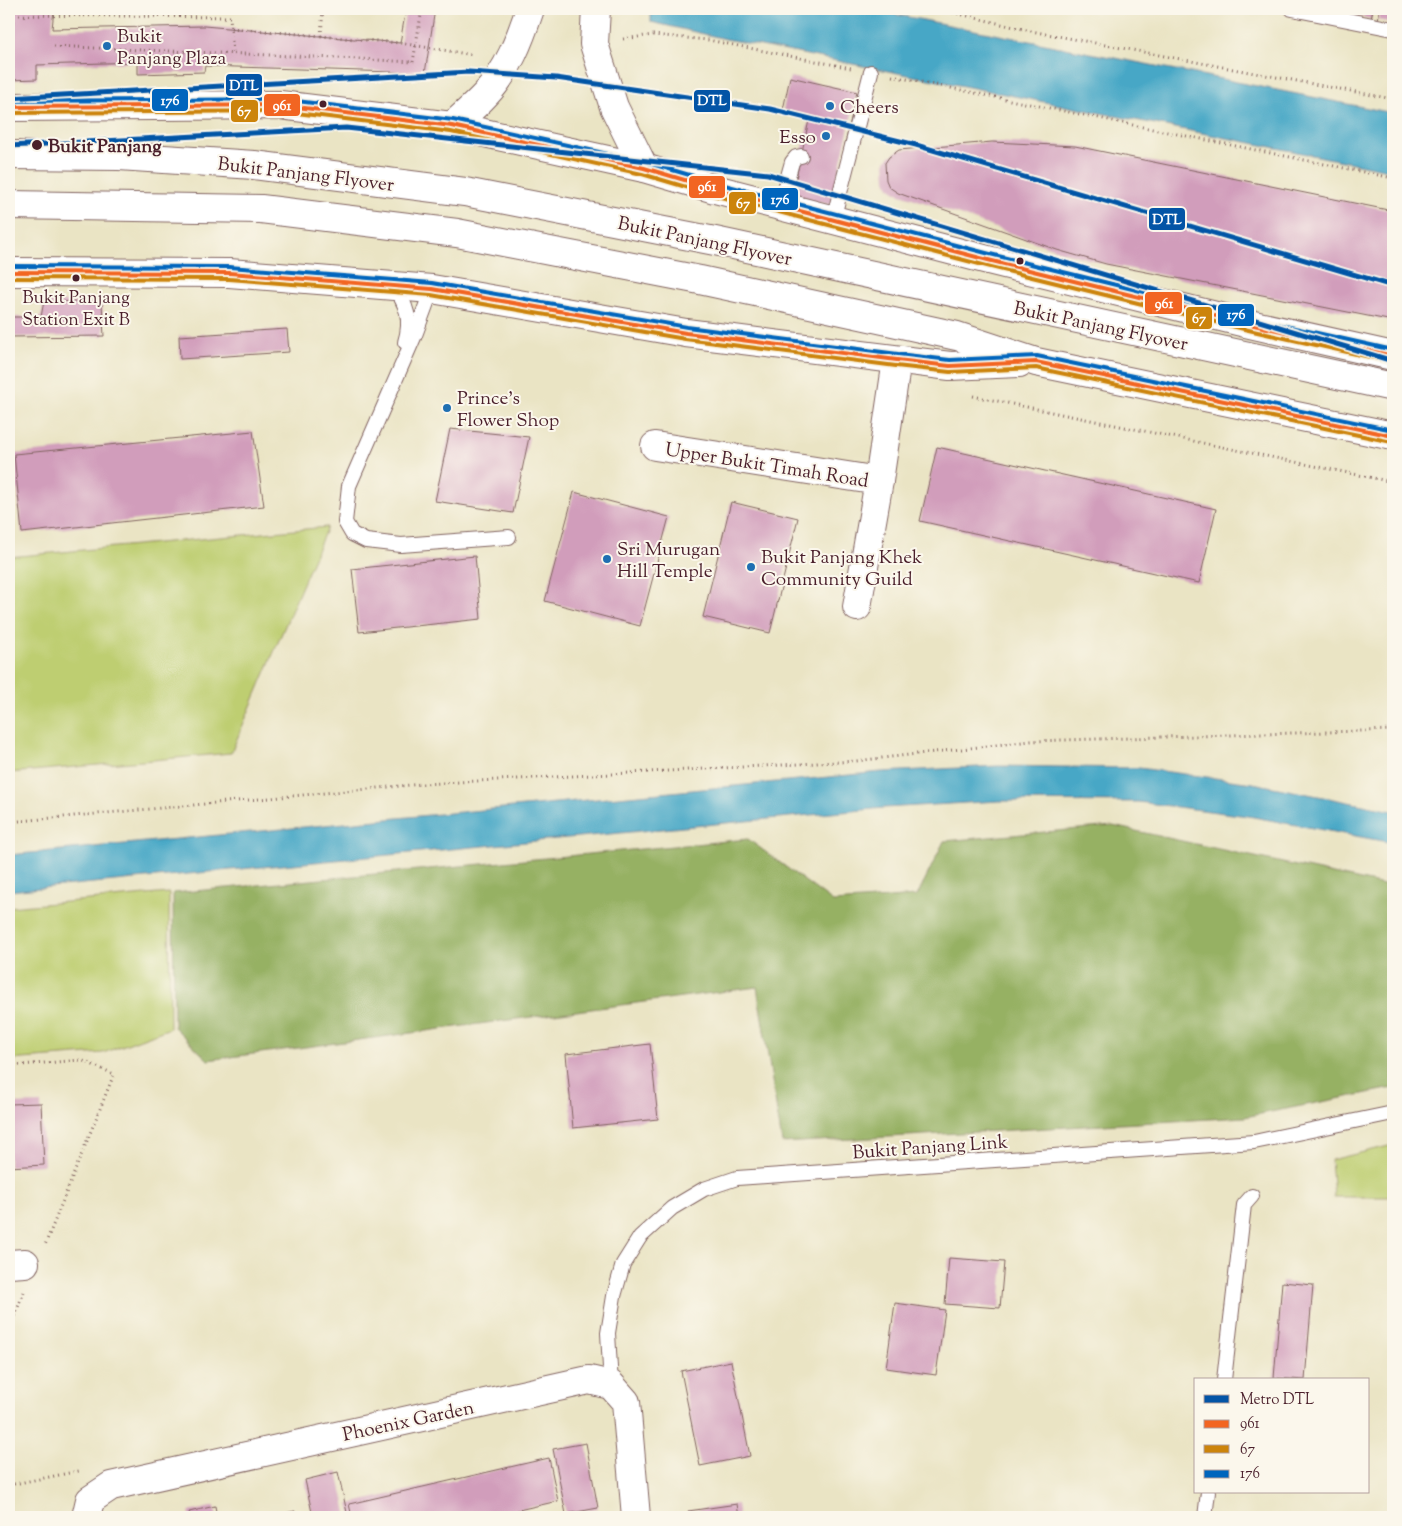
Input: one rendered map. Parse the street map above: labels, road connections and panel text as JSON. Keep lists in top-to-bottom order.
{
  "streets": {
    "main road": ["Bukit Panjang Flyover", "Upper Bukit Timah Road", "Phoenix Garden"],
    "lane": ["Bukit Panjang Link"]
  },
  "crossings": [
    ["Bukit Panjang Link", "Phoenix Garden"]
  ],
  "places": [
    "Bukit Panjang Plaza",
    "Cheers",
    "Esso",
    "Bukit Panjang",
    "Bukit Panjang Station Exit B",
    "Prince's Flower Shop",
    "Sri Murugan Hill Temple",
    "Bukit Panjang Khek Community Guild"
  ],
  "lines": [
    "metro line DTL",
    "transit line 176",
    "transit line 961",
    "transit line 67"
  ],
  "legend": [
    "Metro DTL",
    "961",
    "67",
    "176"
  ]
}
